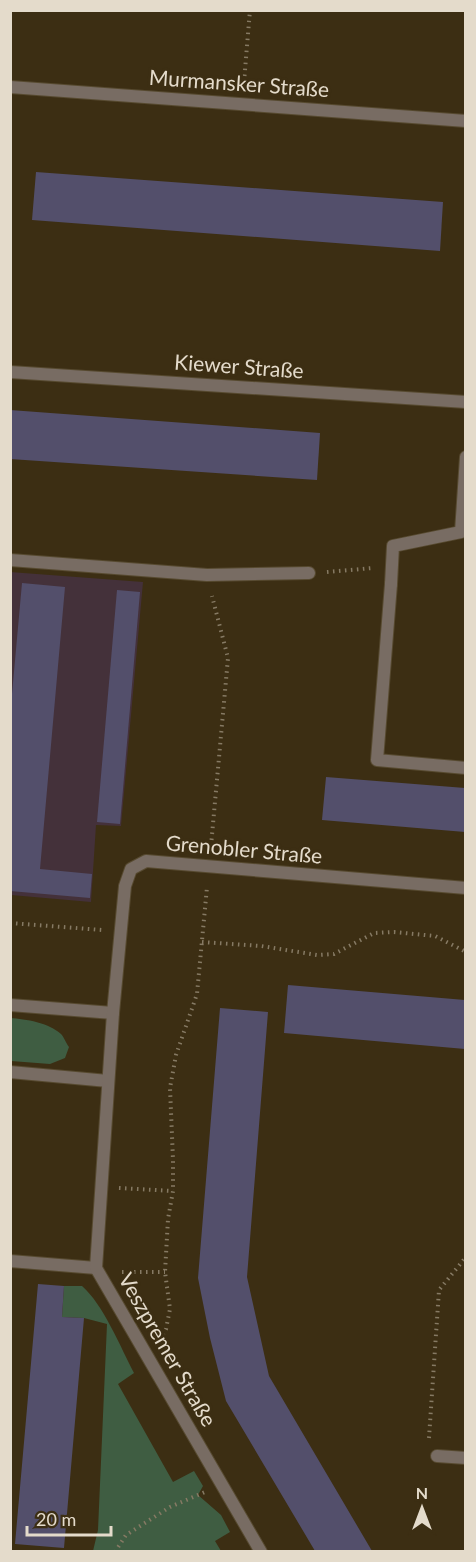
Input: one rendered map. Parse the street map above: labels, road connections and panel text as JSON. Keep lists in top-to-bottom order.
{
  "streets": {
    "street": [
      "Murmansker Straße",
      "Kiewer Straße",
      "Grenobler Straße",
      "Veszpremer Straße"
    ]
  },
  "crossings": [
    ["Grenobler Straße", "Veszpremer Straße"]
  ],
  "scale_bar": "20 m",
  "north": "top"
}
